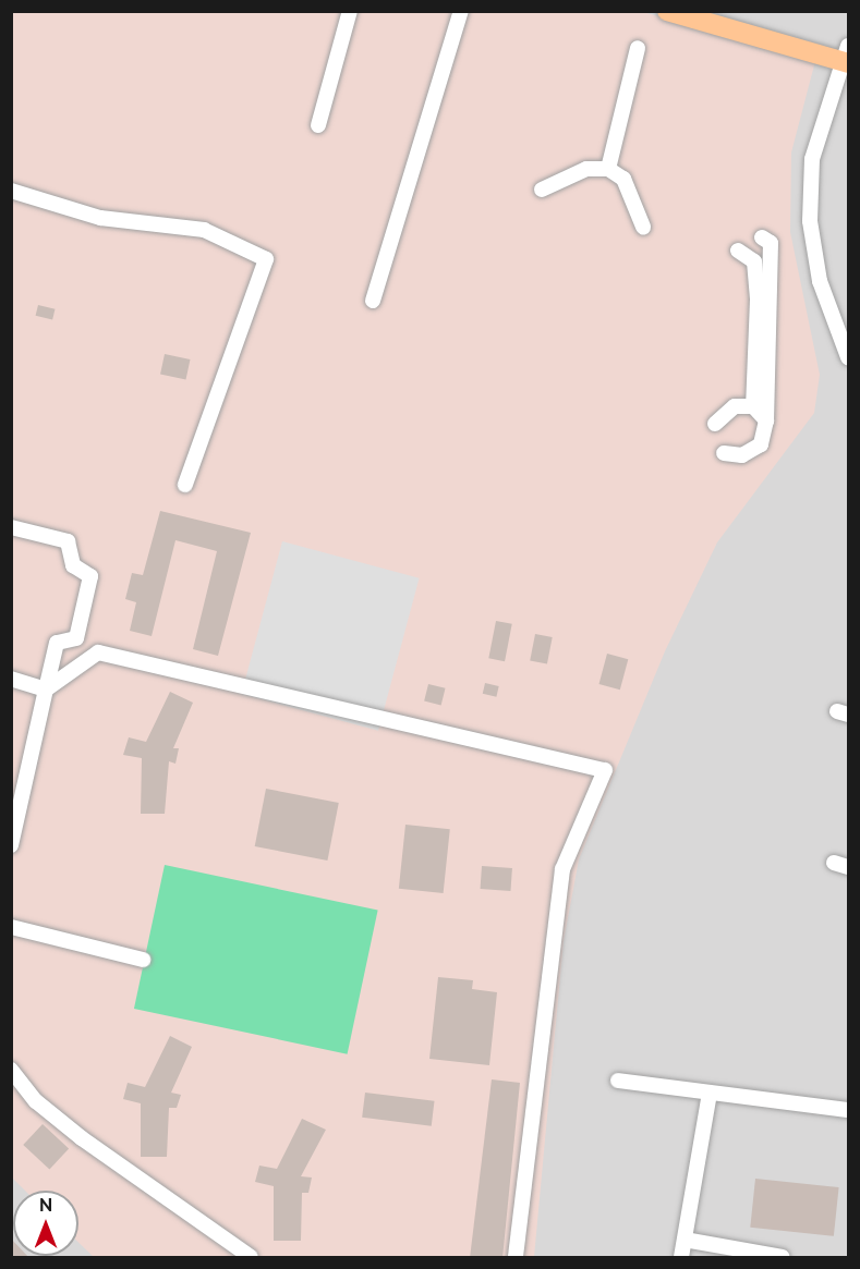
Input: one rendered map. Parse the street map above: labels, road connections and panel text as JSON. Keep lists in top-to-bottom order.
{
  "north": "top"
}
